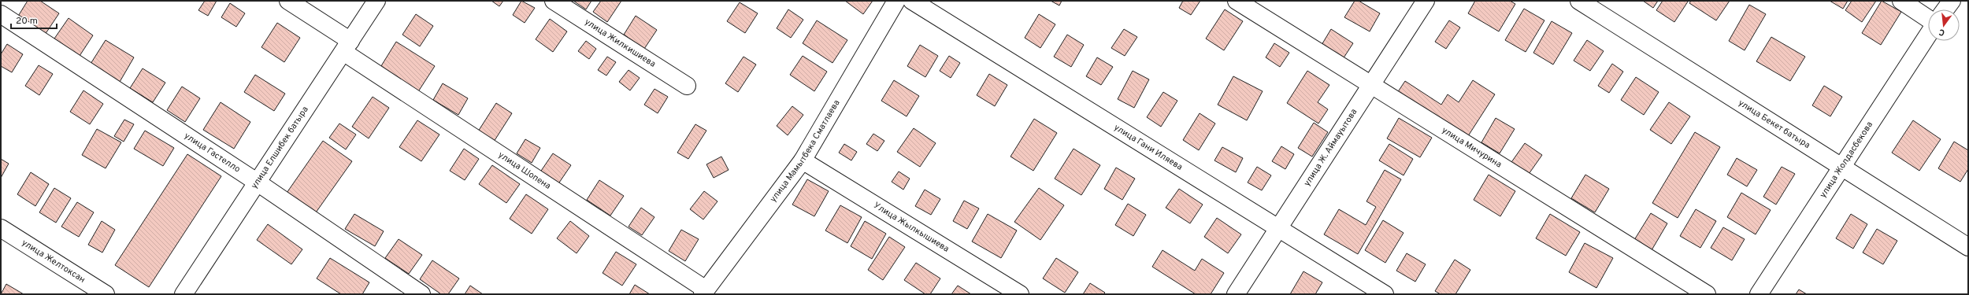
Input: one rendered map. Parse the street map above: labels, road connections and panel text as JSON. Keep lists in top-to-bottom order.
{
  "streets": {
    "street": [
      "улица Жилкишиева",
      "улица Бекет батыра",
      "улица Елшибек батыра",
      "улица Гани Иляева",
      "улица Ж. Аймауытова",
      "улица Мичурина",
      "улица Мамытбека Сматлаева",
      "улица Гастелло",
      "улица Жолдасбекова",
      "улица Шопена",
      "Улица Жылкышиева",
      "улица Желтоксан"
    ]
  },
  "crossings": [
    ["улица Бекет батыра", "улица Жолдасбекова"],
    ["улица Елшибек батыра", "улица Гастелло"],
    ["улица Елшибек батыра", "улица Шопена"],
    ["улица Гани Иляева", "улица Ж. Аймауытова"],
    ["улица Ж. Аймауытова", "улица Мичурина"],
    ["улица Мамытбека Сматлаева", "улица Шопена"],
    ["улица Мамытбека Сматлаева", "Улица Жылкышиева"]
  ],
  "scale_bar": "20 m",
  "north": "bottom"
}
